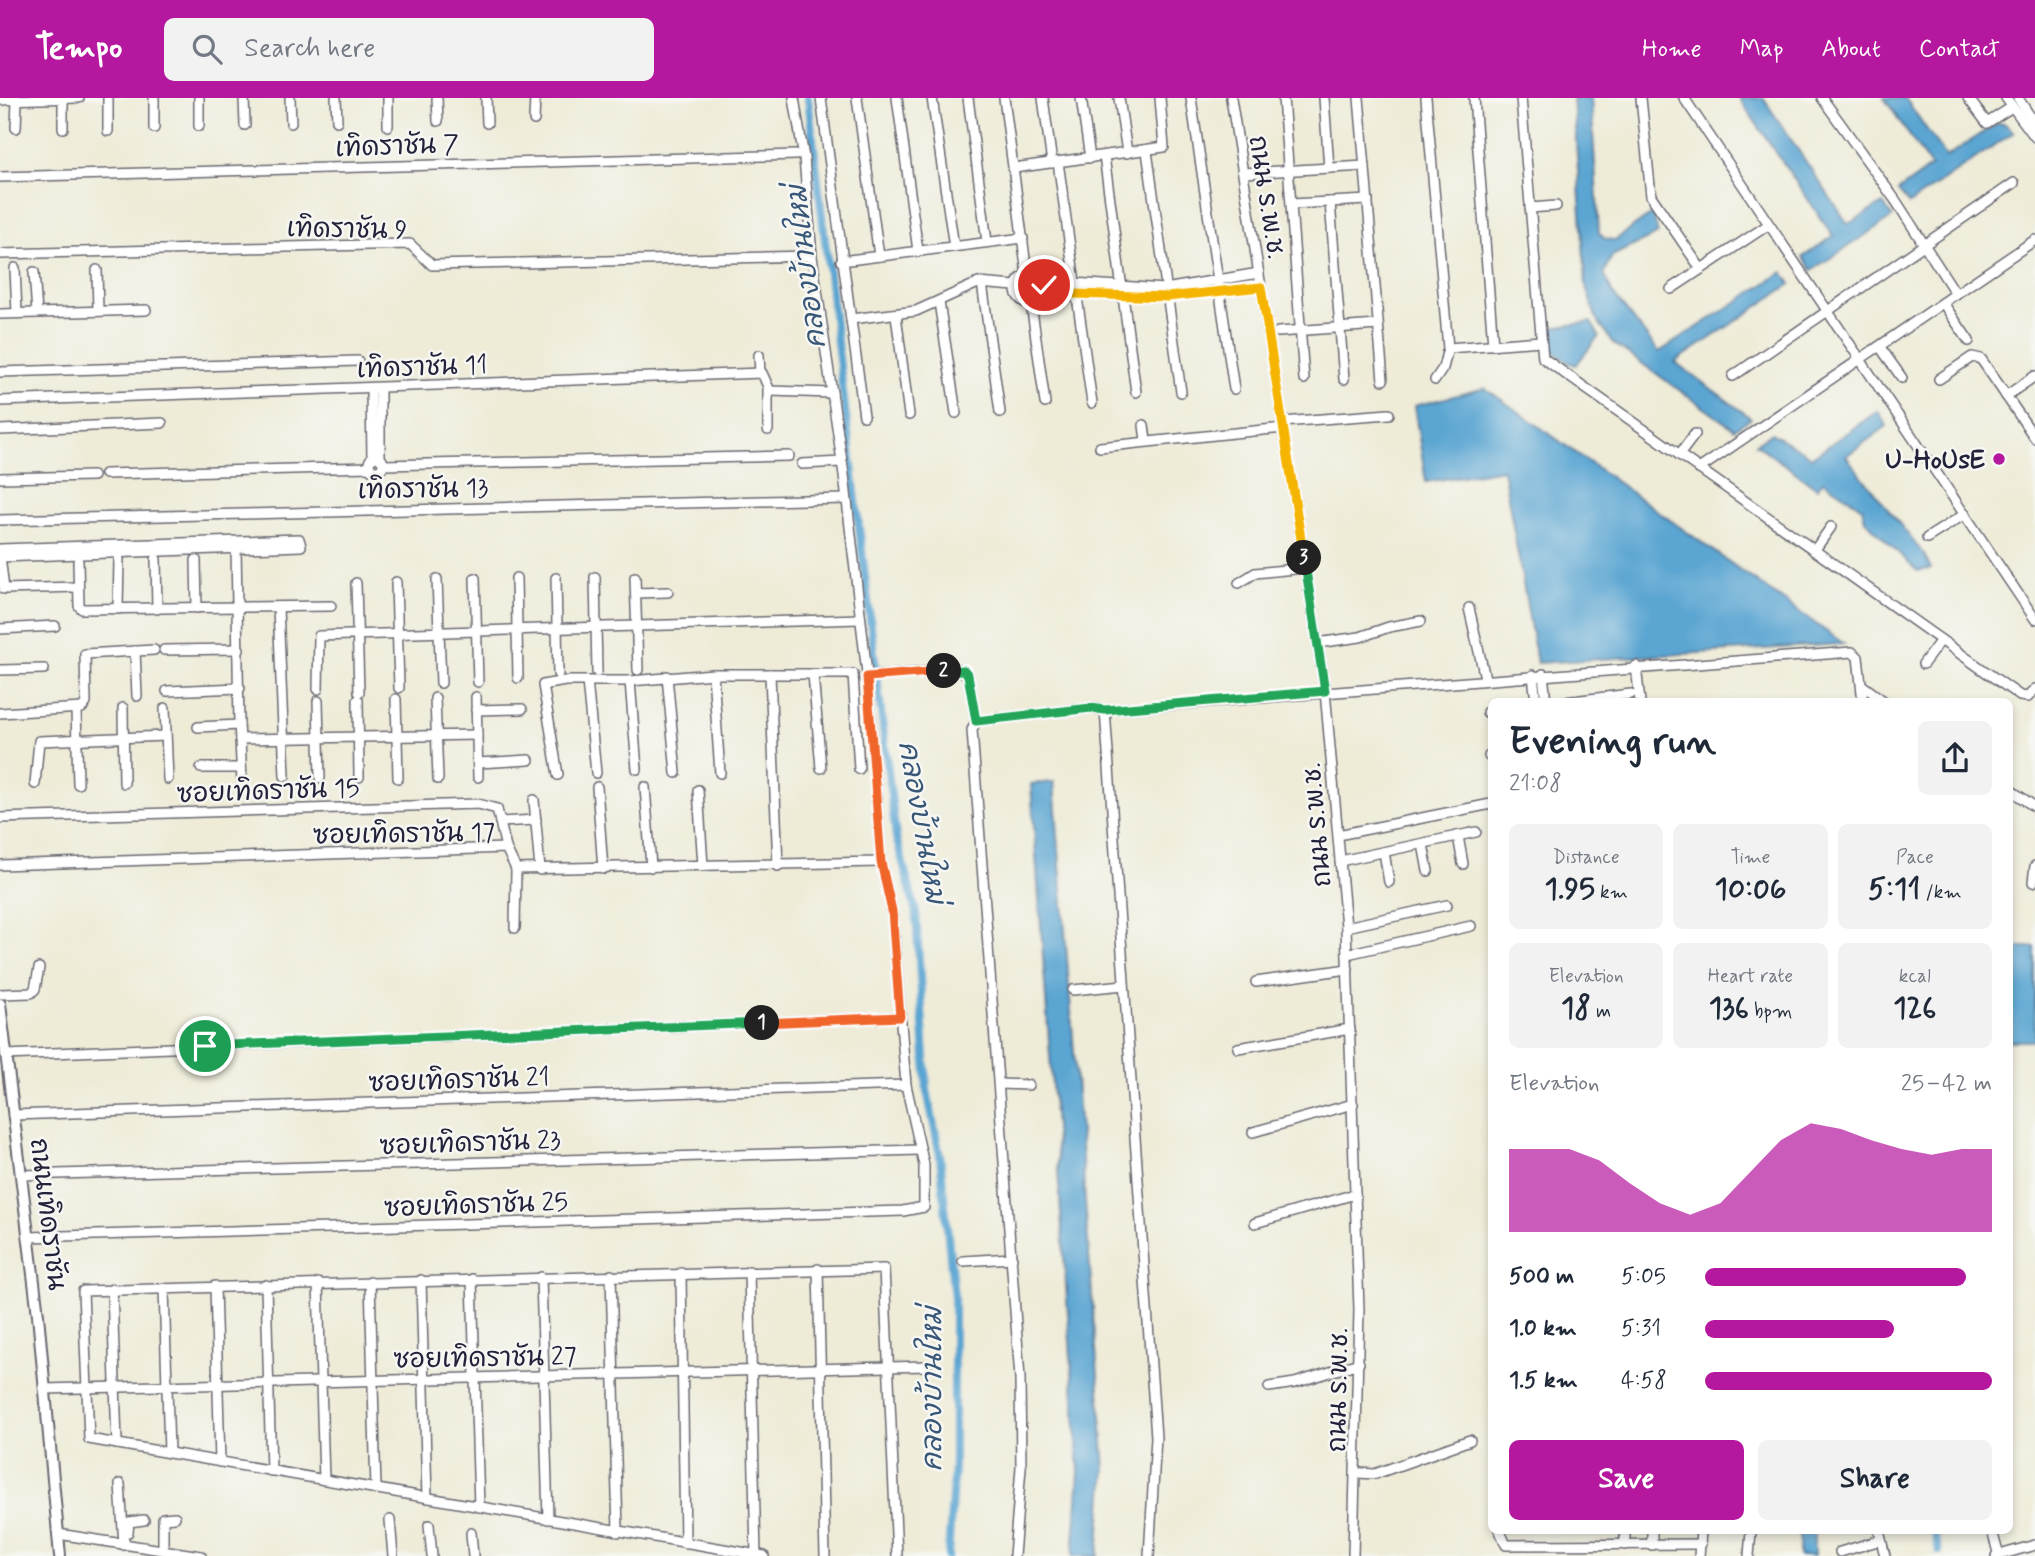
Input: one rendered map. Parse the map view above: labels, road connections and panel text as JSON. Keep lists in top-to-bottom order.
{
  "streets": {
    "street": [
      "เทิดราชัน 7",
      "ถนน ร.พ.ช.",
      "เทิดราชัน 9",
      "เทิดราชัน 11",
      "เทิดราชัน 13",
      "ซอยเทิดราชัน 15",
      "ซอยเทิดราชัน 17",
      "ซอยเทิดราชัน 21",
      "ซอยเทิดราชัน 23",
      "ซอยเทิดราชัน 25",
      "ถนนเทิดราชัน",
      "ซอยเทิดราชัน 27"
    ]
  },
  "crossings": [
    ["ซอยเทิดราชัน 21", "ถนนเทิดราชัน"],
    ["ซอยเทิดราชัน 23", "ซอยเทิดราชัน 25"],
    ["ซอยเทิดราชัน 23", "ถนนเทิดราชัน"],
    ["ซอยเทิดราชัน 25", "ถนนเทิดราชัน"],
    ["ถนนเทิดราชัน", "ซอยเทิดราชัน 27"]
  ],
  "water": ["คลองบ้านใหม่"],
  "places": ["U-HoUsE"],
  "page": {
    "header": "Tempo",
    "search": "Search here",
    "nav": [
      "Home",
      "Map",
      "About",
      "Contact"
    ],
    "pins": ["3", "2", "1"],
    "heading": ["Evening run", "21:08"],
    "stats": [
      ["Distance", "1.95 km"],
      ["Time", "10:06"],
      ["Pace", "5:11 /km"],
      ["Elevation", "18 m"],
      ["Heart rate", "136 bpm"],
      ["kcal", "126"]
    ],
    "chart": ["Elevation", "25–42 m"],
    "list": [
      {
        "name": "500 m",
        "note": "5:05"
      },
      {
        "name": "1.0 km",
        "note": "5:31"
      },
      {
        "name": "1.5 km",
        "note": "4:58"
      }
    ],
    "buttons": ["Save", "Share"]
  }
}
